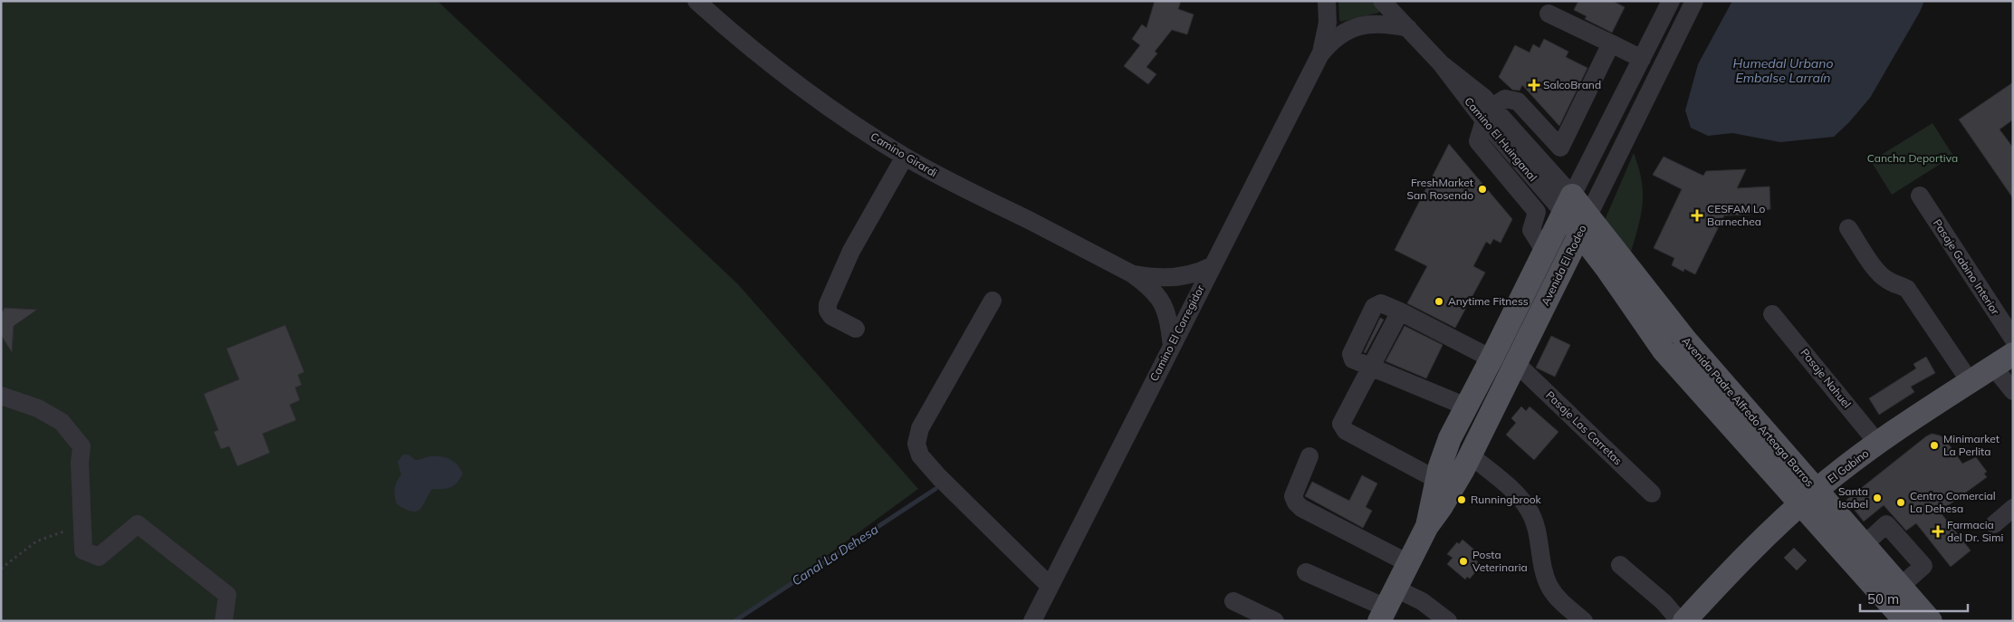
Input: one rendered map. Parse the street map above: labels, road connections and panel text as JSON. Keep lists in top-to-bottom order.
{
  "streets": {
    "main road": ["Avenida El Rodeo", "Avenida Padre Alfredo Arteaga Barros", "El Gabino"],
    "street": [
      "Camino El Huinganal",
      "Camino Girardi",
      "Pasaje Gabino Interior",
      "Camino El Corregidor",
      "Pasaje Nahuel",
      "Pasaje Las Carretas"
    ]
  },
  "crossings": [
    ["Camino El Huinganal", "Avenida El Rodeo"],
    ["Camino El Huinganal", "Camino El Corregidor"],
    ["Camino El Huinganal", "Avenida Padre Alfredo Arteaga Barros"],
    ["Camino Girardi", "Camino El Corregidor"],
    ["Avenida El Rodeo", "Avenida Padre Alfredo Arteaga Barros"],
    ["Avenida El Rodeo", "Pasaje Las Carretas"],
    ["Pasaje Nahuel", "El Gabino"],
    ["Avenida Padre Alfredo Arteaga Barros", "El Gabino"]
  ],
  "water": ["Humedal Urbano Embalse Larraín", "Canal La Dehesa"],
  "parks": ["Cancha Deportiva"],
  "places": {
    "health": ["SalcoBrand", "CESFAM Lo Barnechea", "Farmacia del Dr. Simi"],
    "other": [
      "FreshMarket San Rosendo",
      "Anytime Fitness",
      "Minimarket La Perlita",
      "Santa Isabel",
      "Runningbrook",
      "Centro Comercial La Dehesa",
      "Posta Veterinaria"
    ]
  },
  "scale_bar": "50 m"
}
